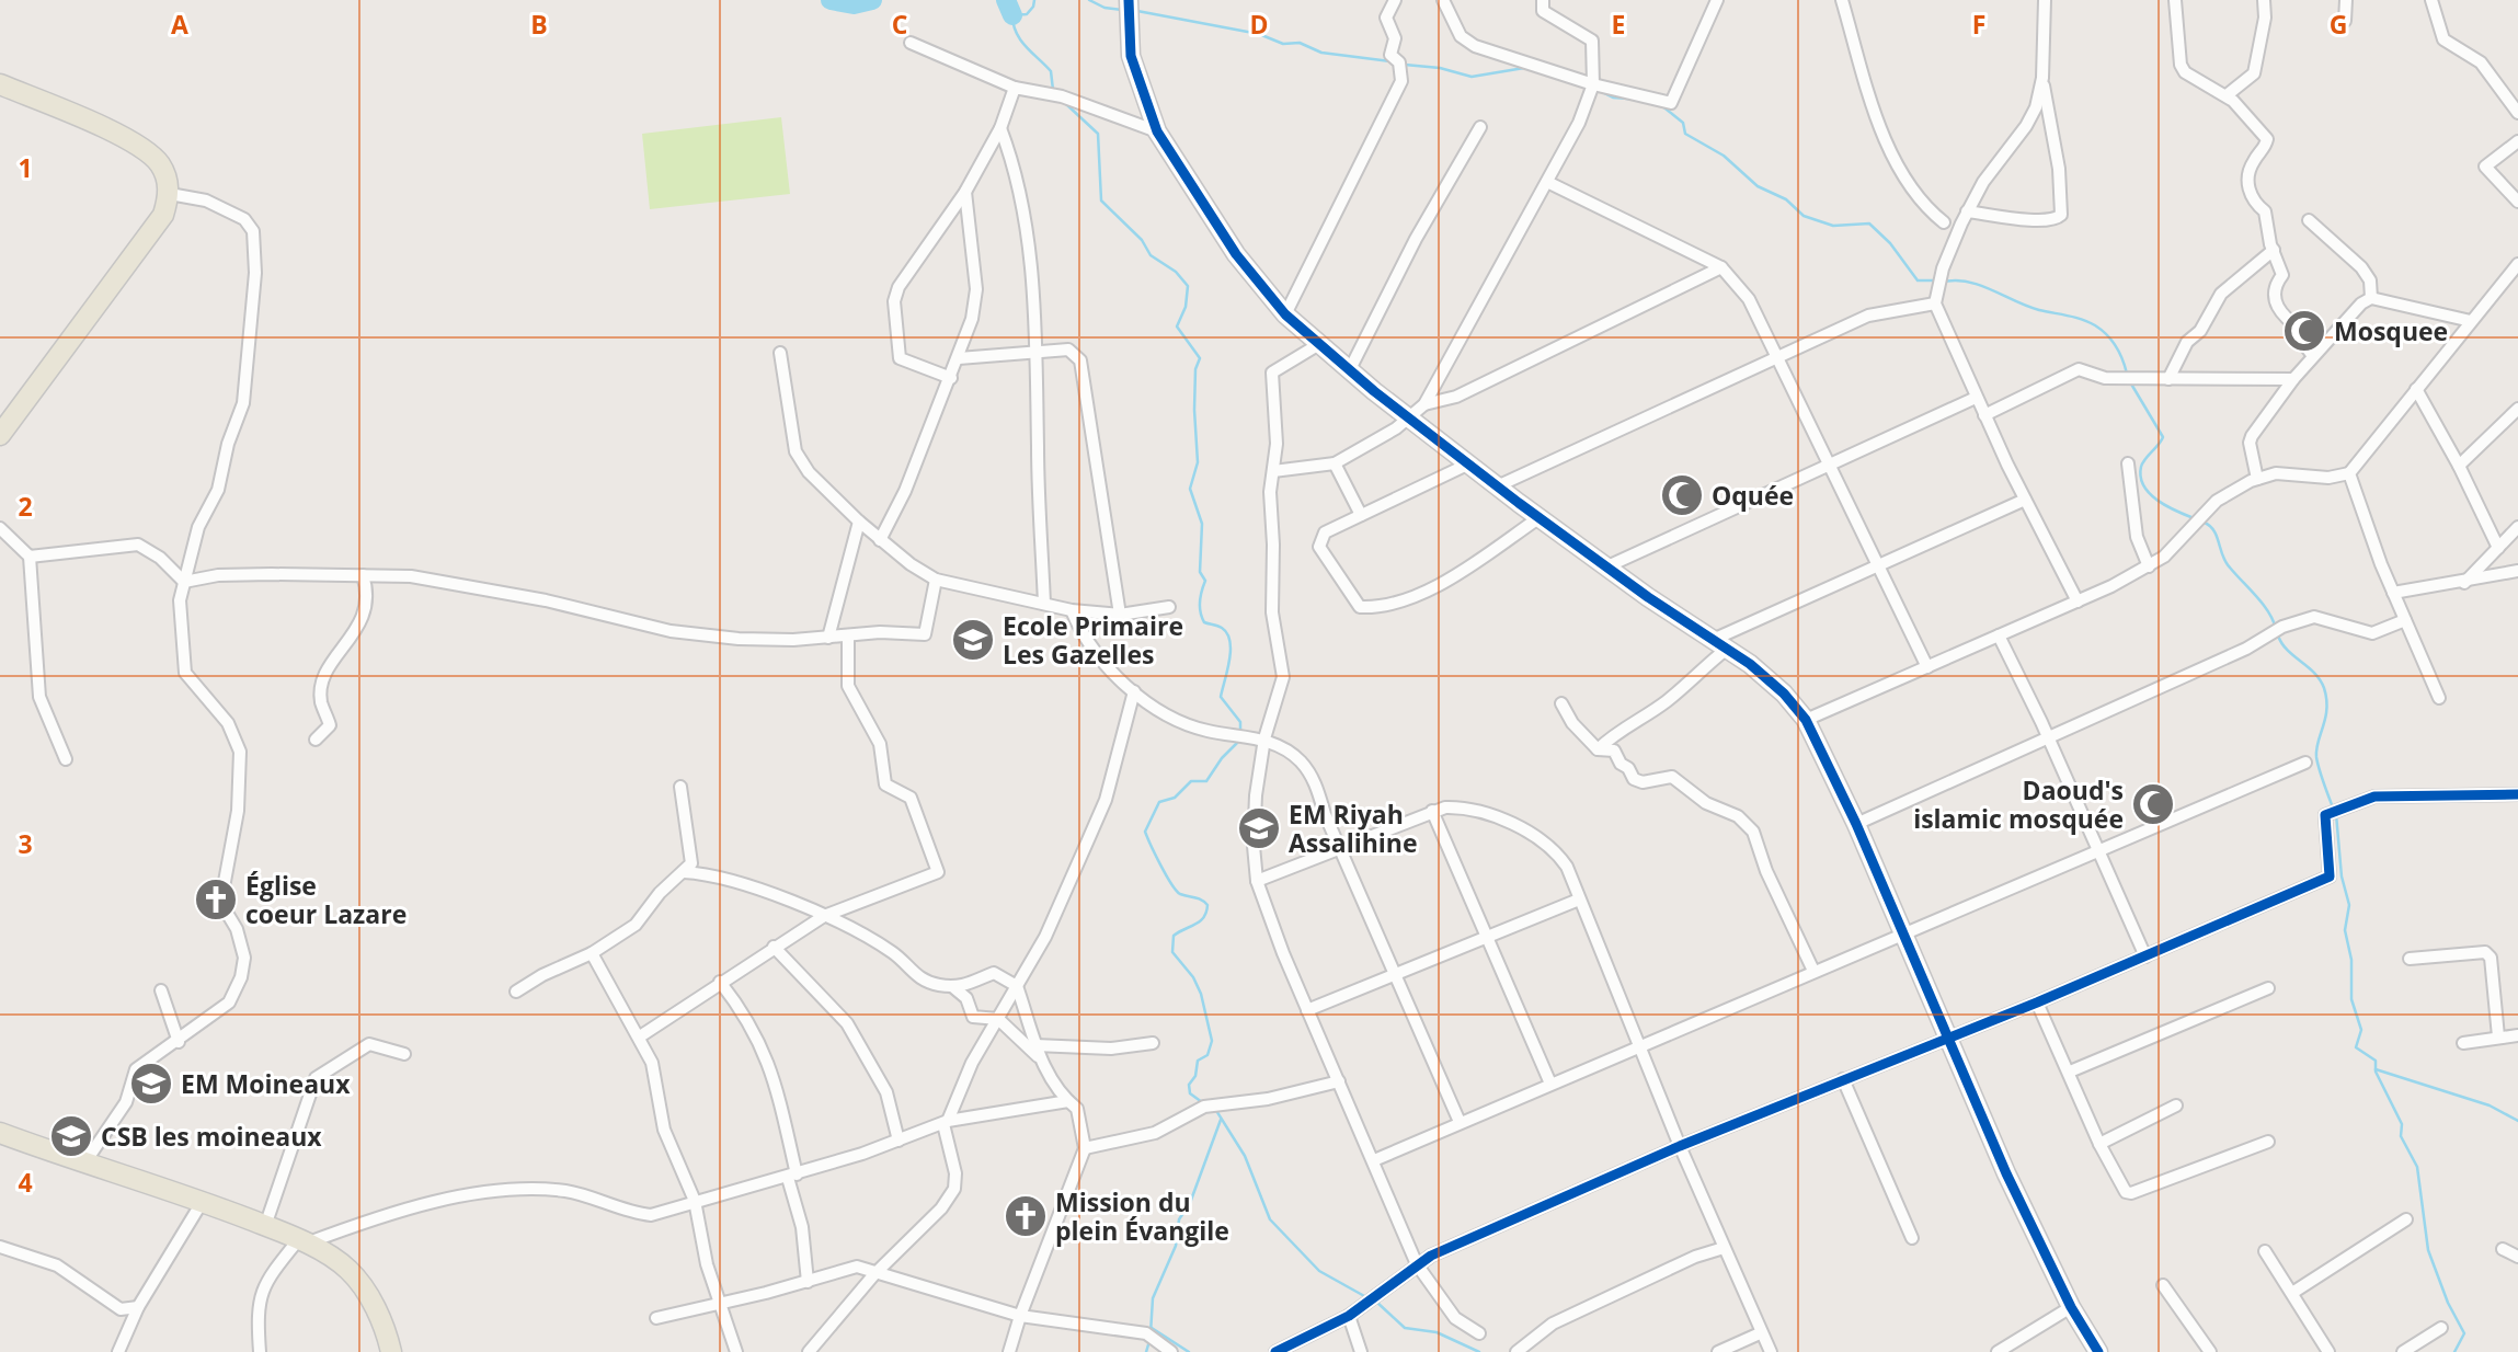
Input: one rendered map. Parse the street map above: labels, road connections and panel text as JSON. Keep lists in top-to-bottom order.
{
  "places": {
    "mosque": ["Mosquee", "Oquée", "Daoud's islamic mosquée"],
    "school or university": [
      "Ecole Primaire Les Gazelles",
      "EM Riyah Assalihine",
      "EM Moineaux",
      "CSB les moineaux"
    ],
    "church": ["Église coeur Lazare", "Mission du plein Évangile"]
  },
  "grid": {
    "columns": [
      "A",
      "B",
      "C",
      "D",
      "E",
      "F",
      "G"
    ],
    "rows": [
      "1",
      "2",
      "3",
      "4"
    ]
  }
}
